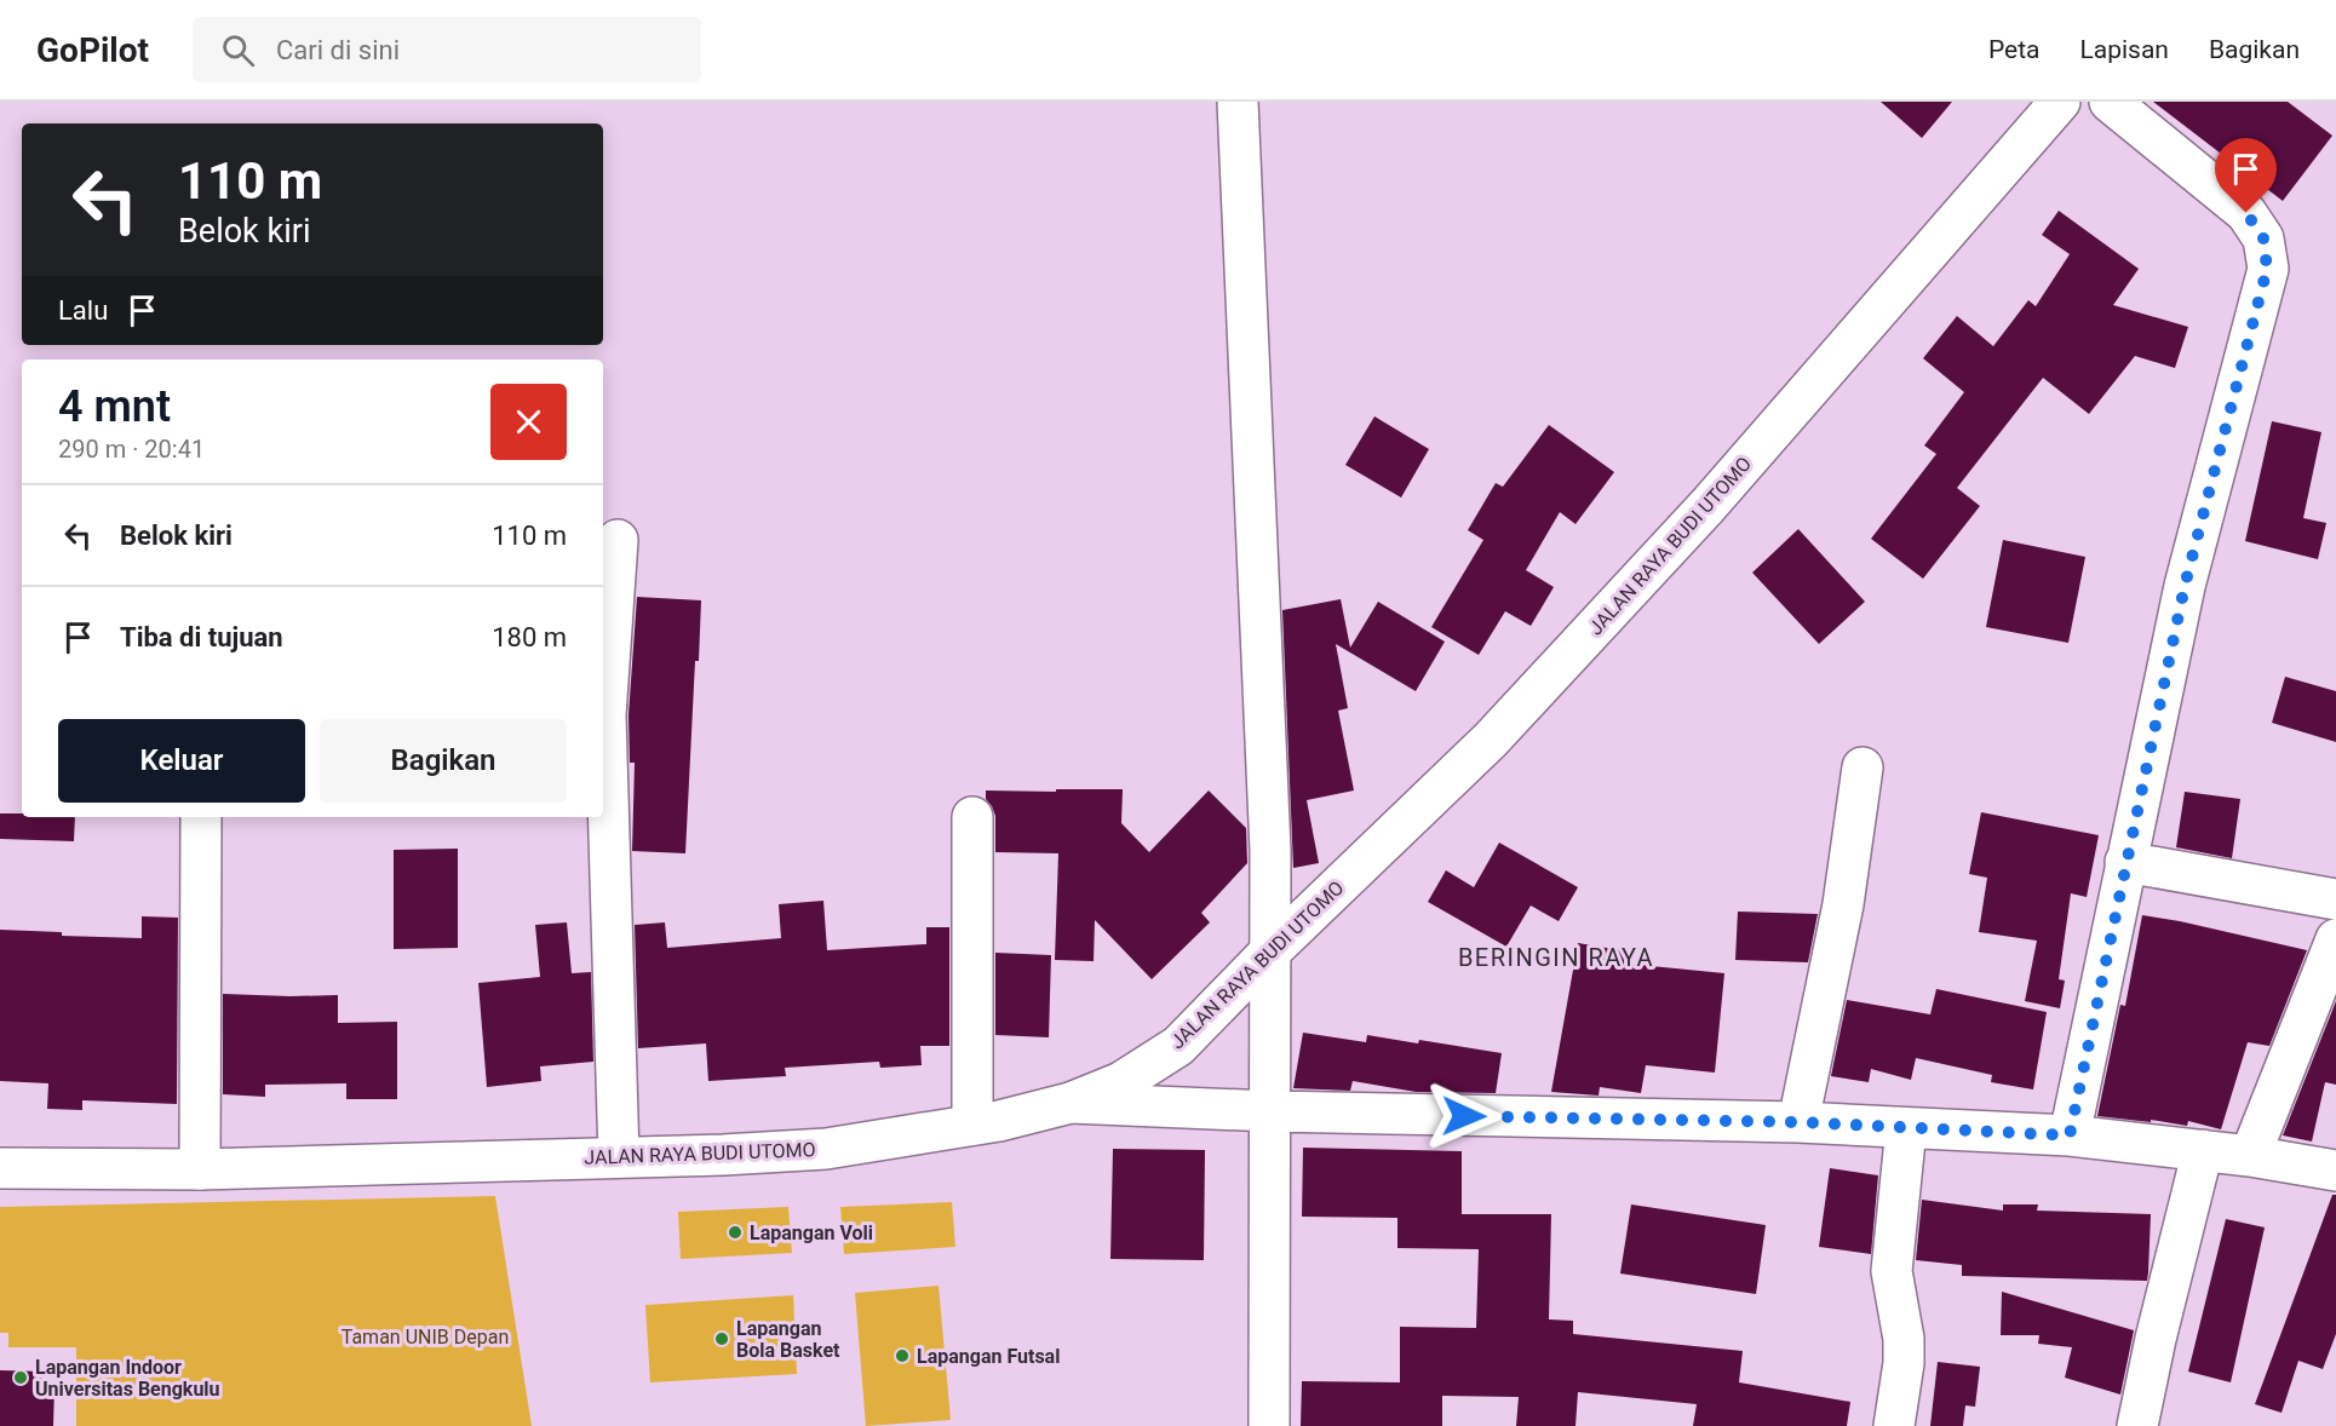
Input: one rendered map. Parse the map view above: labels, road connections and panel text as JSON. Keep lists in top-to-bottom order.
{
  "streets": {
    "main road": ["JALAN RAYA BUDI UTOMO"]
  },
  "districts": ["BERINGIN RAYA"],
  "parks": ["Taman UNIB Depan"],
  "places": [
    "Lapangan Voli",
    "Lapangan Bola Basket",
    "Lapangan Futsal",
    "Lapangan Indoor Universitas Bengkulu"
  ],
  "page": {
    "header": "GoPilot",
    "search": "Cari di sini",
    "nav": ["Peta", "Lapisan", "Bagikan"],
    "turn": ["110 m", "Belok kiri"],
    "then": "Lalu",
    "heading": ["4 mnt", "290 m · 20:41"],
    "list": [
      {
        "name": "Belok kiri",
        "value": "110 m"
      },
      {
        "name": "Tiba di tujuan",
        "value": "180 m"
      }
    ],
    "buttons": ["Keluar", "Bagikan"]
  }
}
